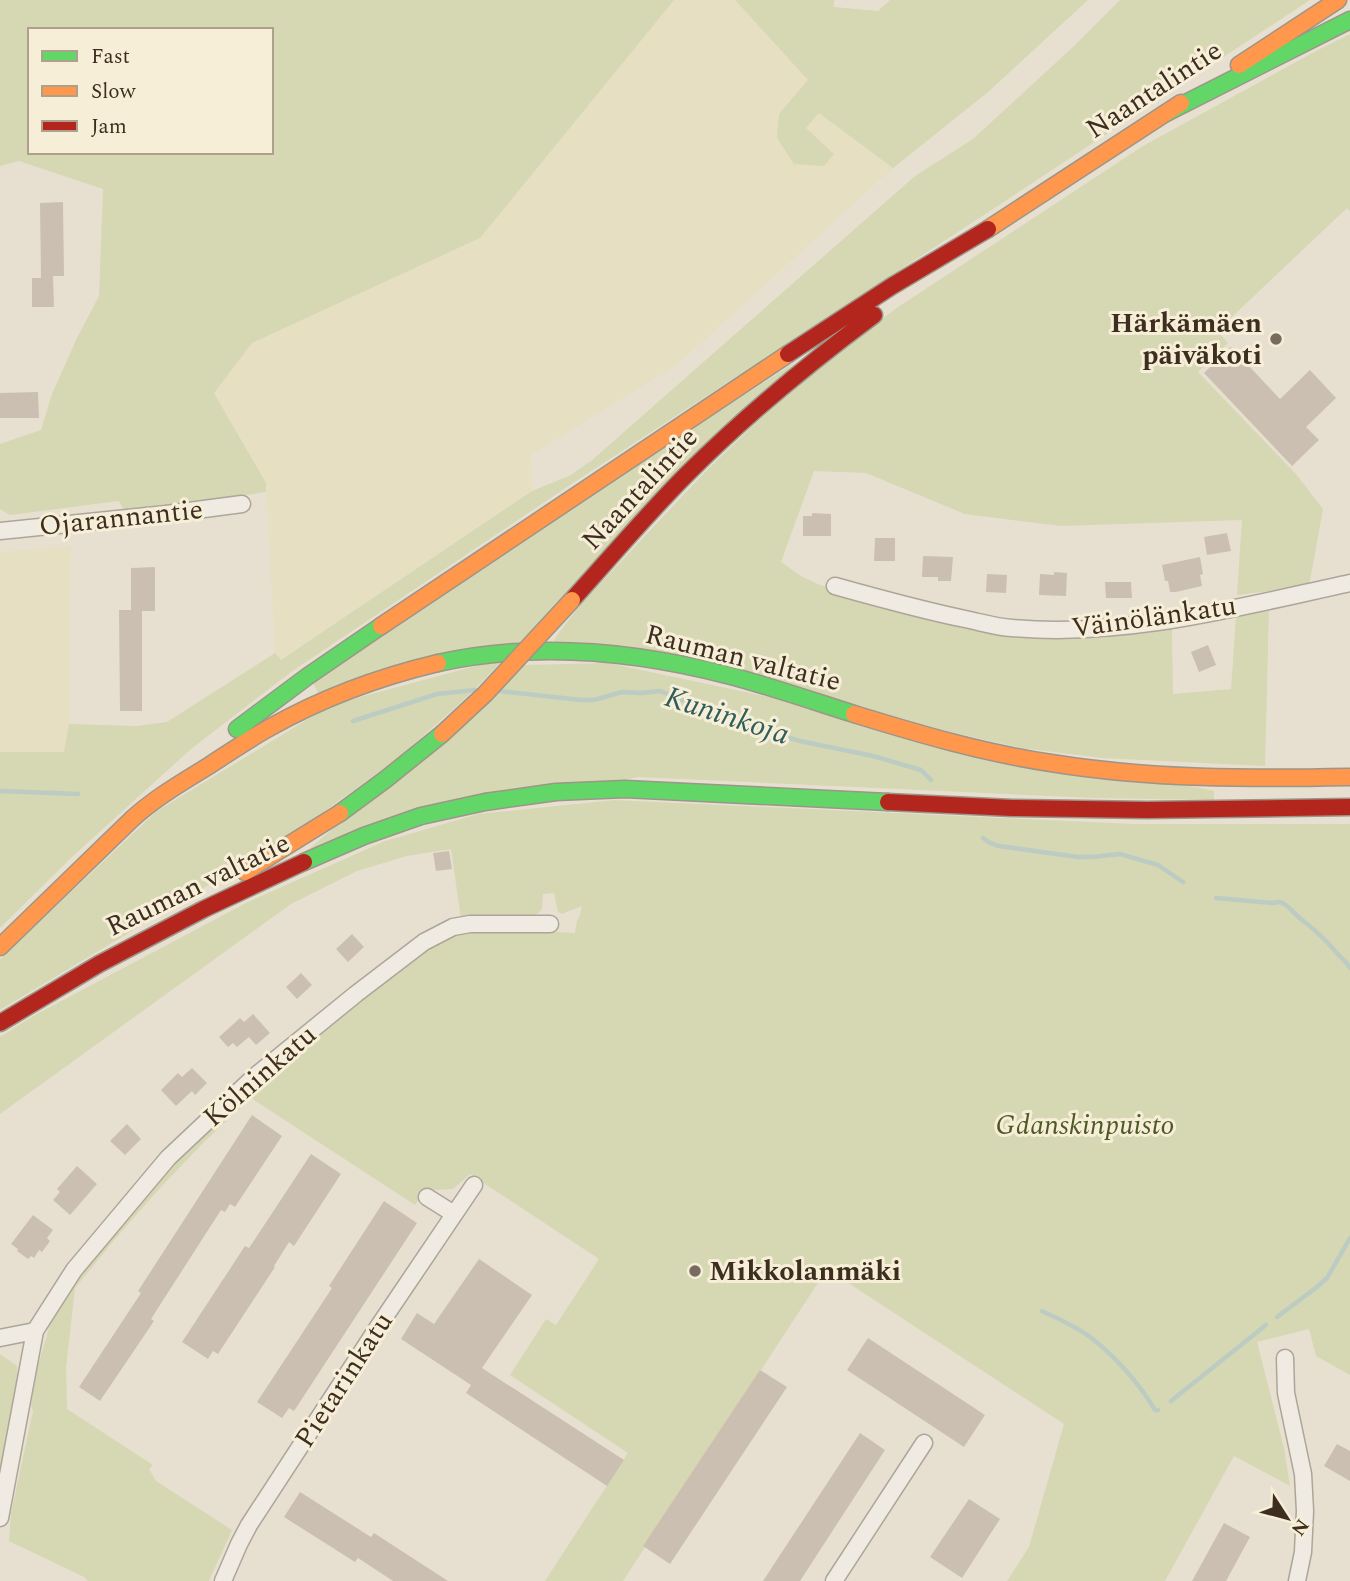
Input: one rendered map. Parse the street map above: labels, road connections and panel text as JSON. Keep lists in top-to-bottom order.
{
  "streets": {
    "main road": ["Naantalintie", "Rauman valtatie"],
    "street": [
      "Ojarannantie",
      "Väinölänkatu",
      "Kölninkatu",
      "Pietarinkatu"
    ]
  },
  "crossings": [
    ["Naantalintie", "Rauman valtatie"]
  ],
  "water": ["Kuninkoja"],
  "parks": ["Gdanskinpuisto"],
  "places": ["Härkämäen päiväkoti", "Mikkolanmäki"],
  "legend": ["Fast", "Slow", "Jam"],
  "north": "bottom right"
}
